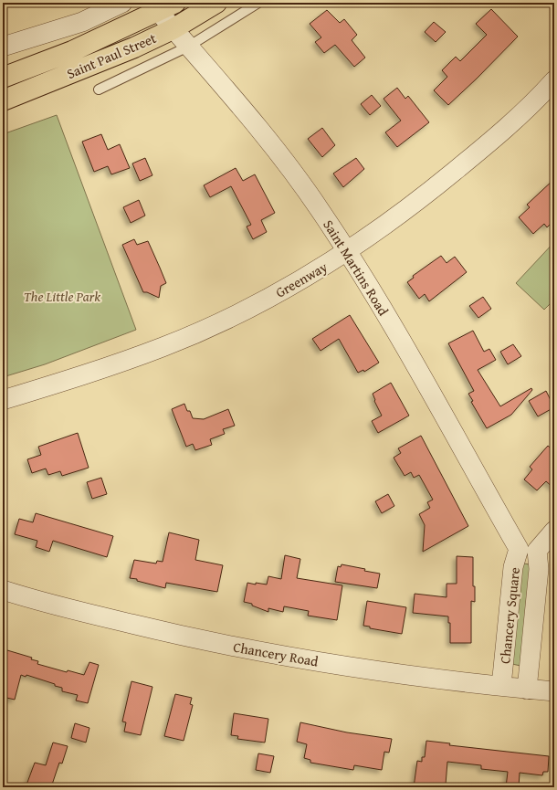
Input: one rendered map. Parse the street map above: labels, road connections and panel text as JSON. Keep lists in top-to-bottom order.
{
  "streets": {
    "main road": ["Saint Paul Street"],
    "street": [
      "Saint Martins Road",
      "Greenway",
      "Chancery Square",
      "Chancery Road"
    ]
  },
  "crossings": [
    ["Saint Paul Street", "Saint Martins Road"],
    ["Saint Martins Road", "Greenway"],
    ["Saint Martins Road", "Chancery Square"],
    ["Chancery Square", "Chancery Road"]
  ],
  "parks": ["The Little Park"]
}
